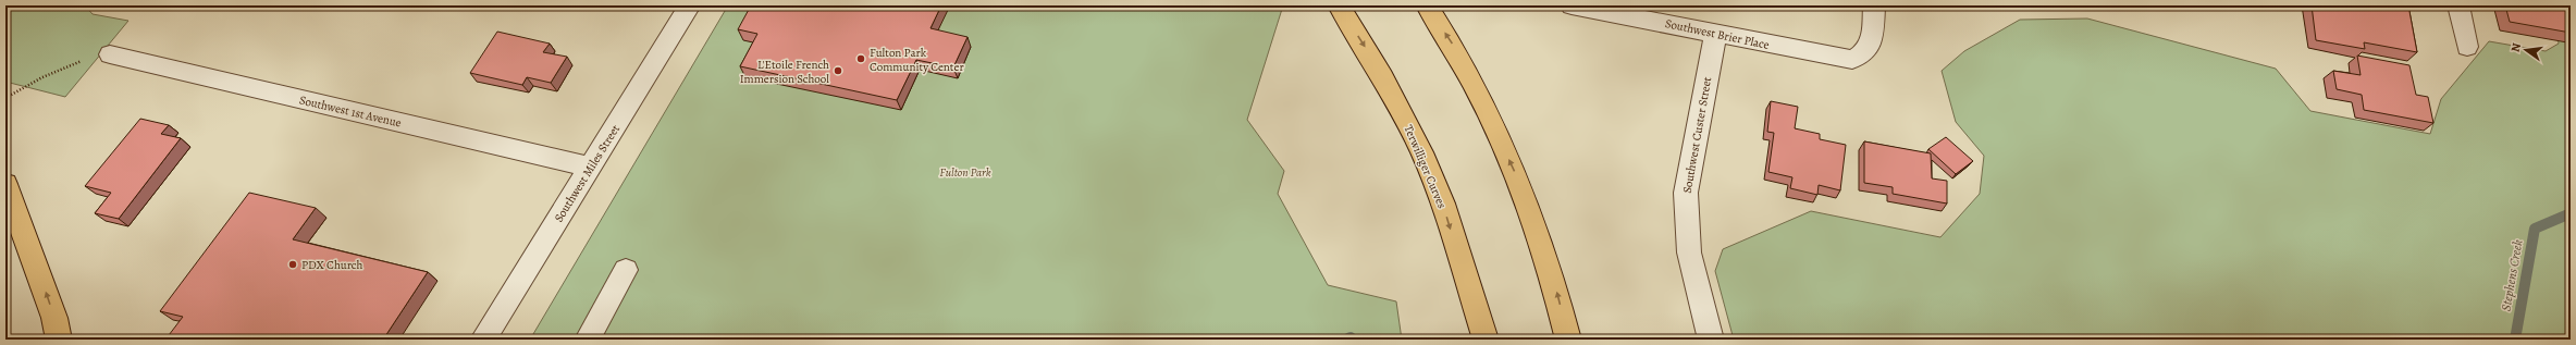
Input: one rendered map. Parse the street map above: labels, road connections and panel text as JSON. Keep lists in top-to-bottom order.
{
  "streets": {
    "main road": ["Terwilliger Curves"],
    "street": [
      "Southwest Brier Place",
      "Southwest 1st Avenue",
      "Southwest Custer Street",
      "Southwest Miles Street"
    ]
  },
  "crossings": [
    ["Southwest Brier Place", "Southwest Custer Street"],
    ["Southwest 1st Avenue", "Southwest Miles Street"]
  ],
  "water": ["Stephens Creek"],
  "parks": ["Fulton Park"],
  "places": ["Fulton Park Community Center", "L'Etoile French Immersion School", "PDX Church"],
  "north": "left"
}
